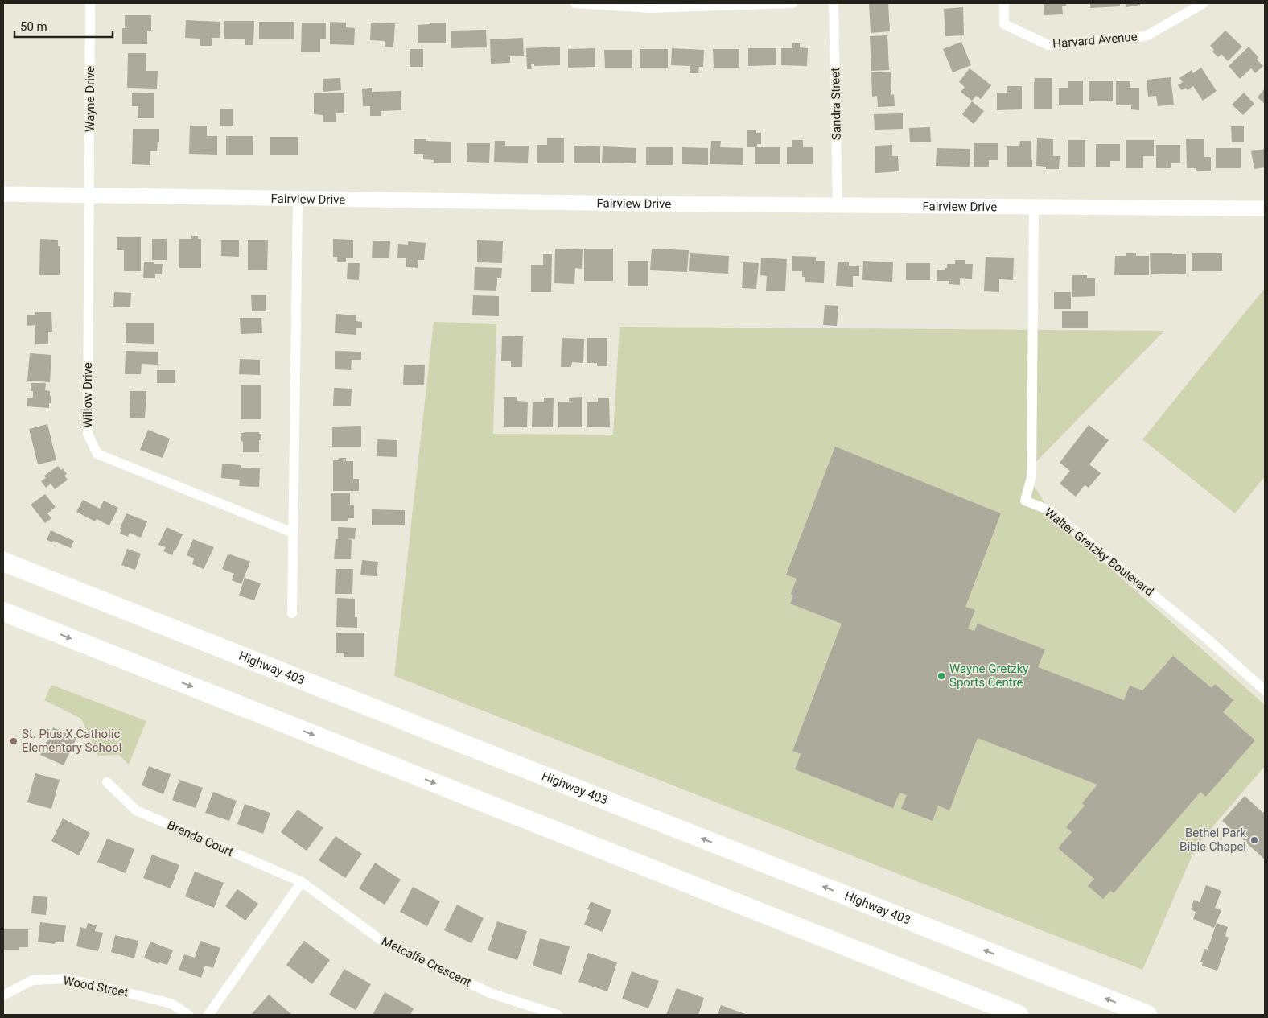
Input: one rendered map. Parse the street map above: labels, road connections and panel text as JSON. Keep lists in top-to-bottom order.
{
  "streets": {
    "highway": ["Highway 403"],
    "main road": ["Fairview Drive"],
    "street": [
      "Harvard Avenue",
      "Wayne Drive",
      "Sandra Street",
      "Willow Drive",
      "Walter Gretzky Boulevard",
      "Brenda Court",
      "Metcalfe Crescent",
      "Wood Street"
    ]
  },
  "crossings": [
    ["Wayne Drive", "Fairview Drive"],
    ["Wayne Drive", "Willow Drive"],
    ["Sandra Street", "Fairview Drive"],
    ["Fairview Drive", "Willow Drive"],
    ["Fairview Drive", "Walter Gretzky Boulevard"],
    ["Brenda Court", "Metcalfe Crescent"]
  ],
  "places": ["Wayne Gretzky Sports Centre", "St. Pius X Catholic Elementary School", "Bethel Park Bible Chapel"],
  "scale_bar": "50 m"
}
